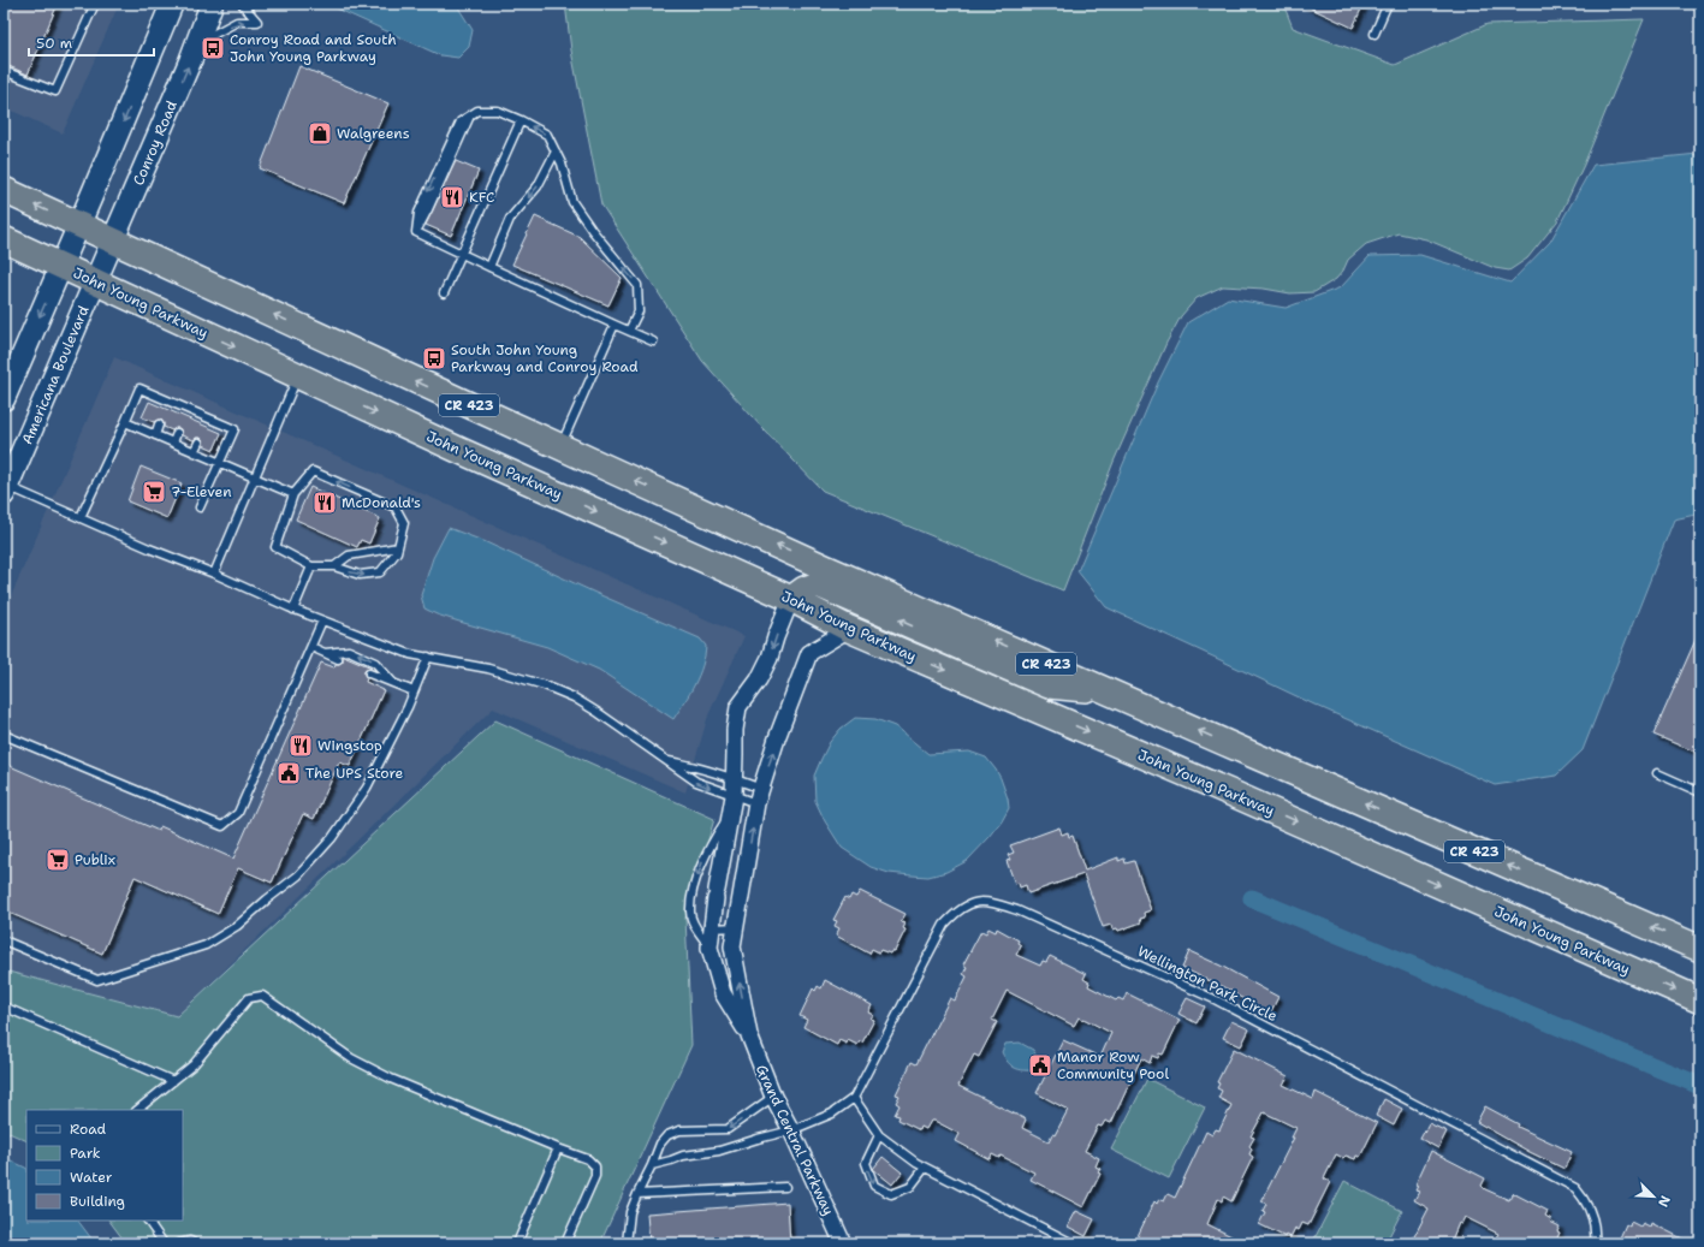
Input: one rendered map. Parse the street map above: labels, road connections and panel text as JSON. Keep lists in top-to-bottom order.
{
  "streets": {
    "highway": ["John Young Parkway", "CR 423"],
    "main road": ["Conroy Road", "Americana Boulevard"],
    "street": ["Grand Central Parkway"],
    "lane": ["Wellington Park Circle"]
  },
  "crossings": [
    ["Conroy Road", "John Young Parkway"],
    ["Conroy Road", "Americana Boulevard"],
    ["Conroy Road", "CR 423"],
    ["John Young Parkway", "Americana Boulevard"],
    ["John Young Parkway", "Grand Central Parkway"],
    ["Wellington Park Circle", "Grand Central Parkway"]
  ],
  "places": {
    "bus stop": ["Conroy Road and South John Young Parkway", "South John Young Parkway and Conroy Road"],
    "shop": ["Walgreens"],
    "restaurant": ["KFC", "McDonald's", "Wingstop"],
    "supermarket": ["7-Eleven", "Publix"],
    "public building": ["The UPS Store", "Manor Row Community Pool"]
  },
  "legend": [
    "Road",
    "Park",
    "Water",
    "Building"
  ],
  "scale_bar": "50 m",
  "north": "bottom right"
}
